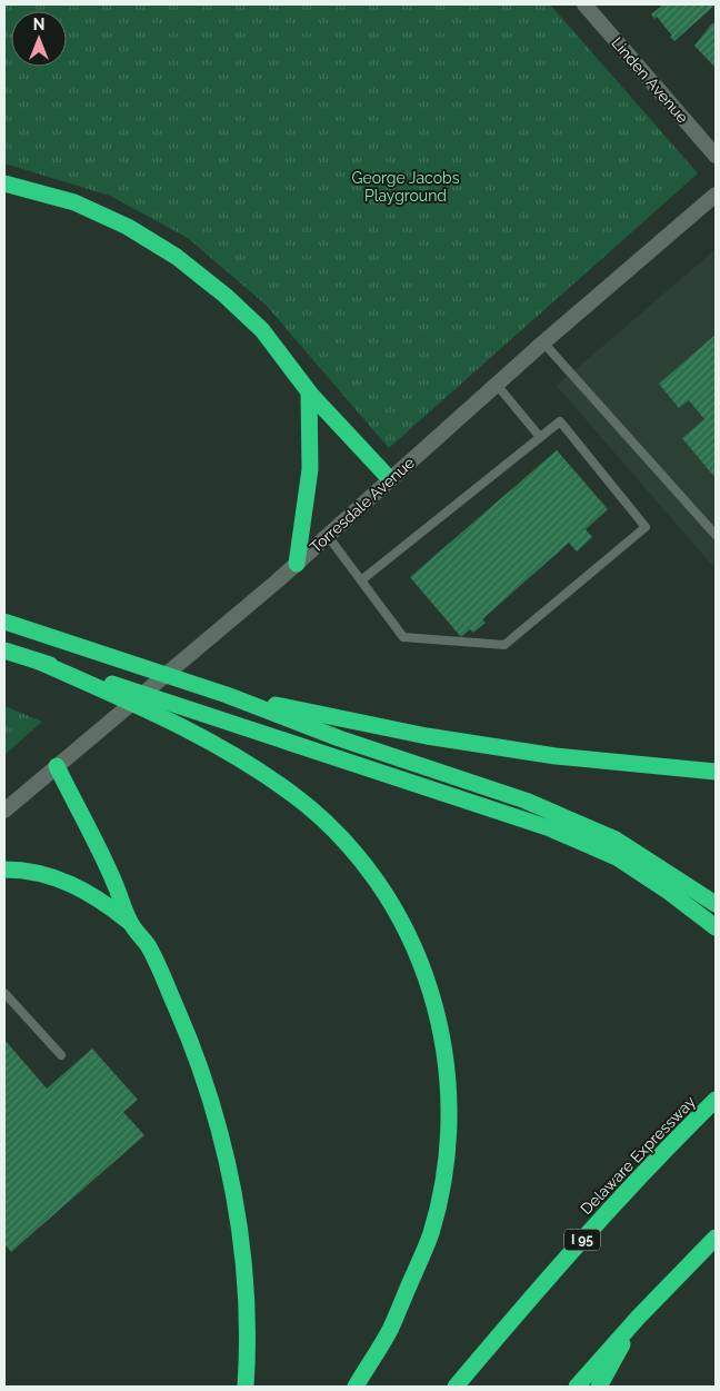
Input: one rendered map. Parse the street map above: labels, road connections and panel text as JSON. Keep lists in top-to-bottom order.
{
  "streets": {
    "highway": ["Delaware Expressway", "I 95"],
    "street": ["Linden Avenue", "Torresdale Avenue"]
  },
  "parks": ["George Jacobs Playground"],
  "north": "top"
}
